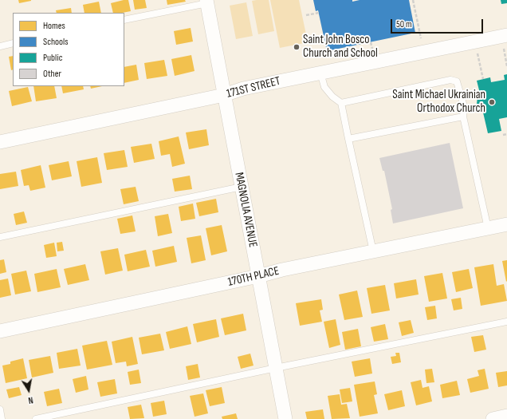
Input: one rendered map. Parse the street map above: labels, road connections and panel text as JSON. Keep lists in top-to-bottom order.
{
  "streets": {
    "street": ["171ST STREET", "MAGNOLIA AVENUE", "170TH PLACE"]
  },
  "crossings": [
    ["171ST STREET", "MAGNOLIA AVENUE"],
    ["MAGNOLIA AVENUE", "170TH PLACE"]
  ],
  "places": ["Saint John Bosco Church and School", "Saint Michael Ukrainian Orthodox Church"],
  "legend": [
    "Homes",
    "Schools",
    "Public",
    "Other"
  ],
  "scale_bar": "50 m",
  "north": "bottom"
}
